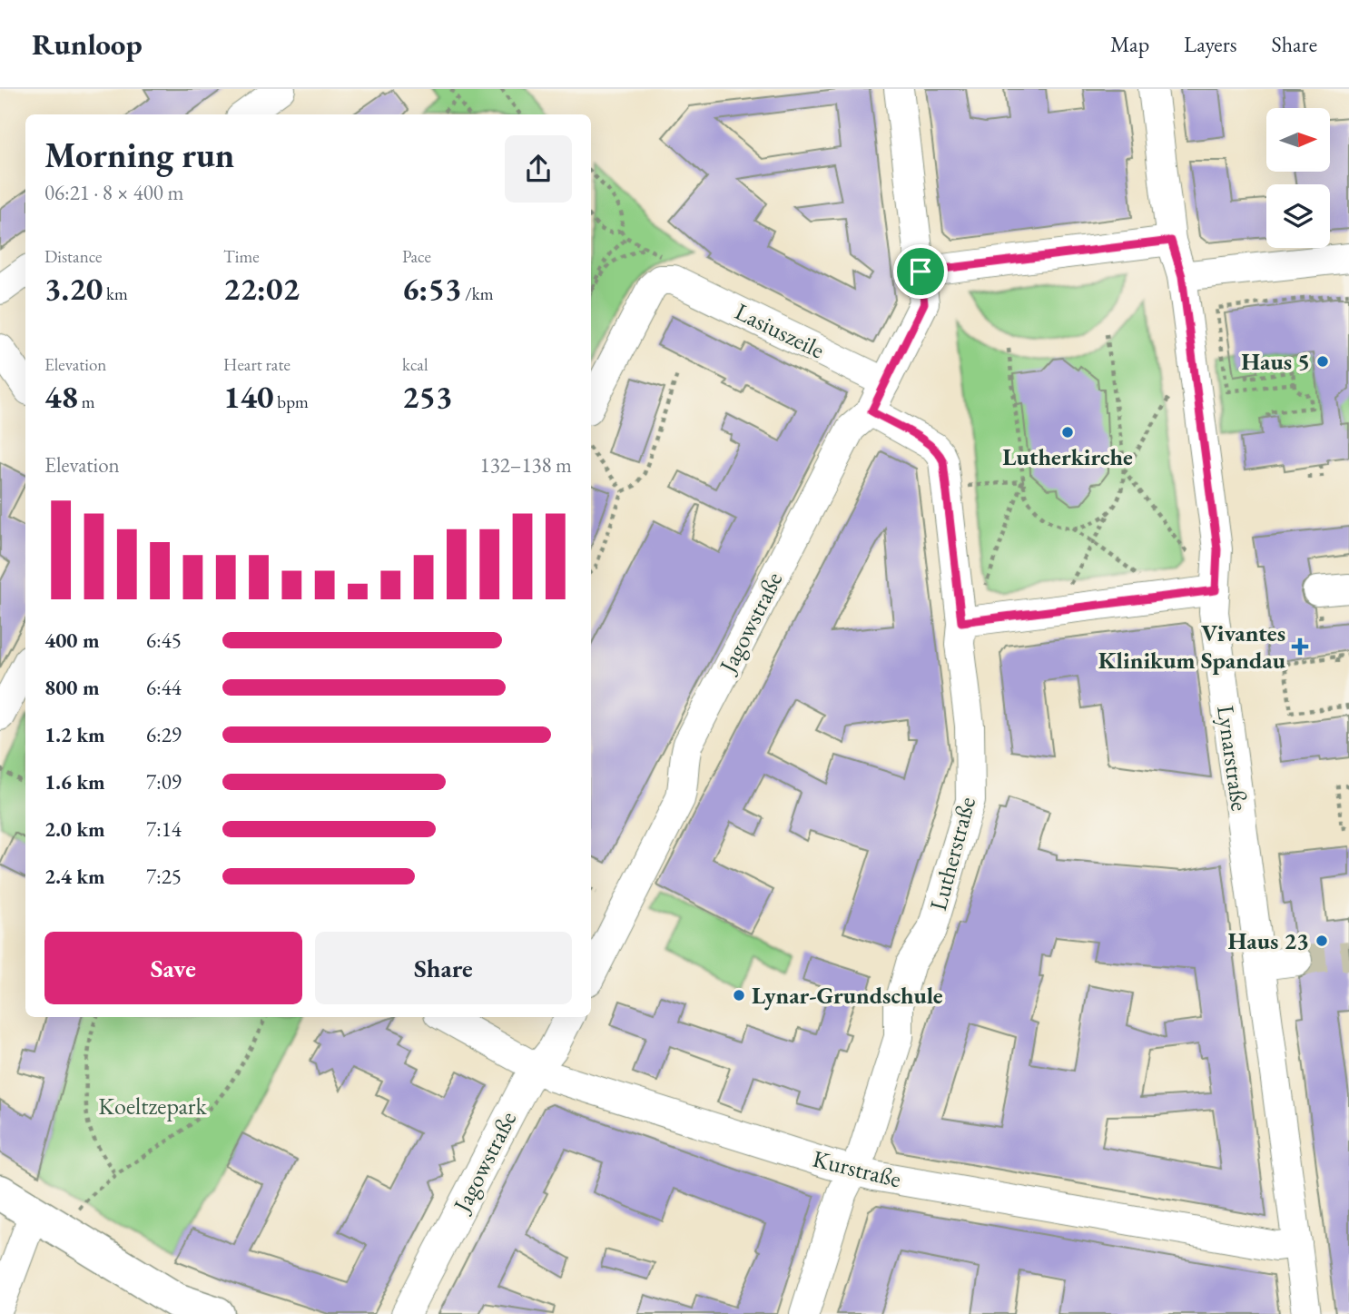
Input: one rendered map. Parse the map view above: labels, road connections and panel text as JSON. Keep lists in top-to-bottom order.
{
  "streets": {
    "street": [
      "Lasiuszeile",
      "Jagowstraße",
      "Lynarstraße",
      "Lutherstraße",
      "Kurstraße"
    ]
  },
  "crossings": [
    ["Lasiuszeile", "Jagowstraße"],
    ["Jagowstraße", "Lutherstraße"],
    ["Jagowstraße", "Kurstraße"],
    ["Lynarstraße", "Kurstraße"],
    ["Lutherstraße", "Kurstraße"]
  ],
  "parks": ["Koeltzepark"],
  "places": {
    "other": [
      "Haus 5",
      "Lutherkirche",
      "Haus 23",
      "Lynar-Grundschule"
    ],
    "health": ["Vivantes Klinikum Spandau"]
  },
  "north": "right",
  "page": {
    "header": "Runloop",
    "nav": ["Map", "Layers", "Share"],
    "heading": ["Morning run", "06:21 · 8 × 400 m"],
    "stats": [
      ["Distance", "3.20 km"],
      ["Time", "22:02"],
      ["Pace", "6:53 /km"],
      ["Elevation", "48 m"],
      ["Heart rate", "140 bpm"],
      ["kcal", "253"]
    ],
    "chart": ["Elevation", "132–138 m"],
    "list": [
      {
        "name": "400 m",
        "note": "6:45"
      },
      {
        "name": "800 m",
        "note": "6:44"
      },
      {
        "name": "1.2 km",
        "note": "6:29"
      },
      {
        "name": "1.6 km",
        "note": "7:09"
      },
      {
        "name": "2.0 km",
        "note": "7:14"
      },
      {
        "name": "2.4 km",
        "note": "7:25"
      }
    ],
    "buttons": ["Save", "Share"]
  }
}
